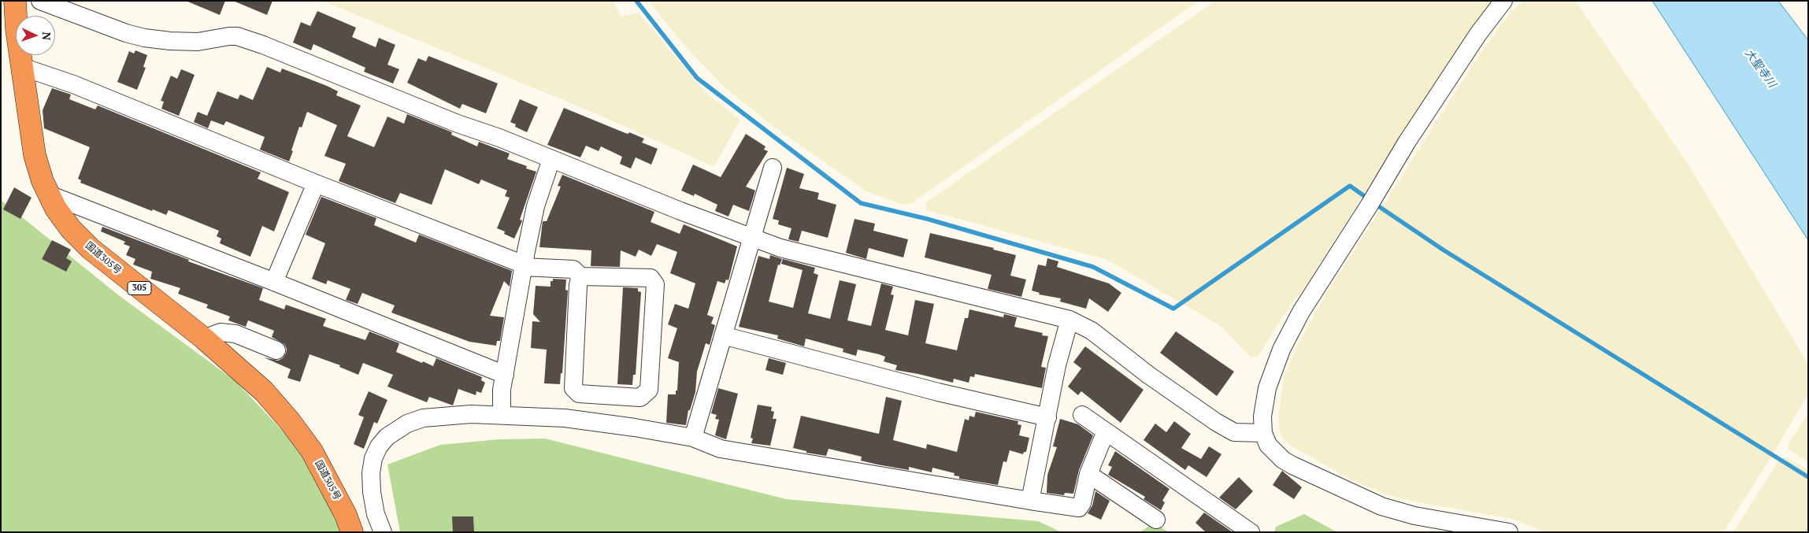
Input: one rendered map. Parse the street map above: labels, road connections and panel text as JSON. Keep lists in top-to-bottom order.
{
  "streets": {
    "highway": ["国道305号", "305"]
  },
  "water": ["大聖寺川"],
  "north": "right"
}
